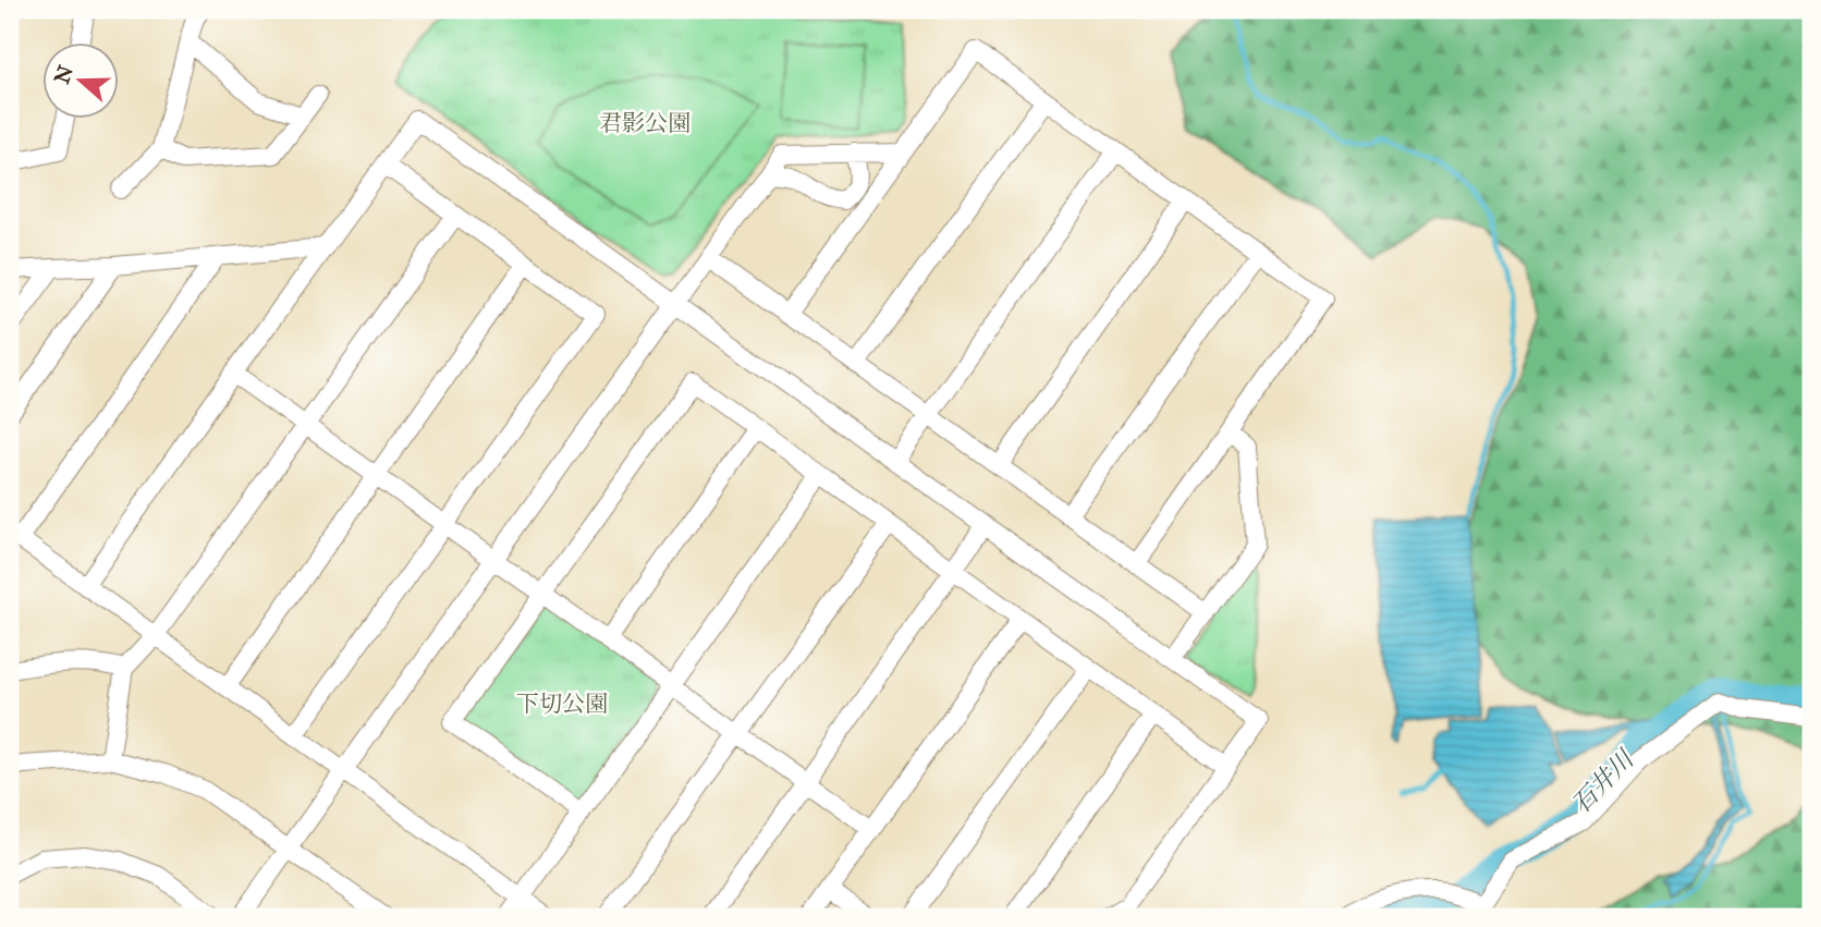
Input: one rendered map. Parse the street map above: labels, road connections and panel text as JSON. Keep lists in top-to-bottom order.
{
  "water": ["石井川"],
  "parks": ["君影公園", "下切公園"],
  "north": "left"
}
